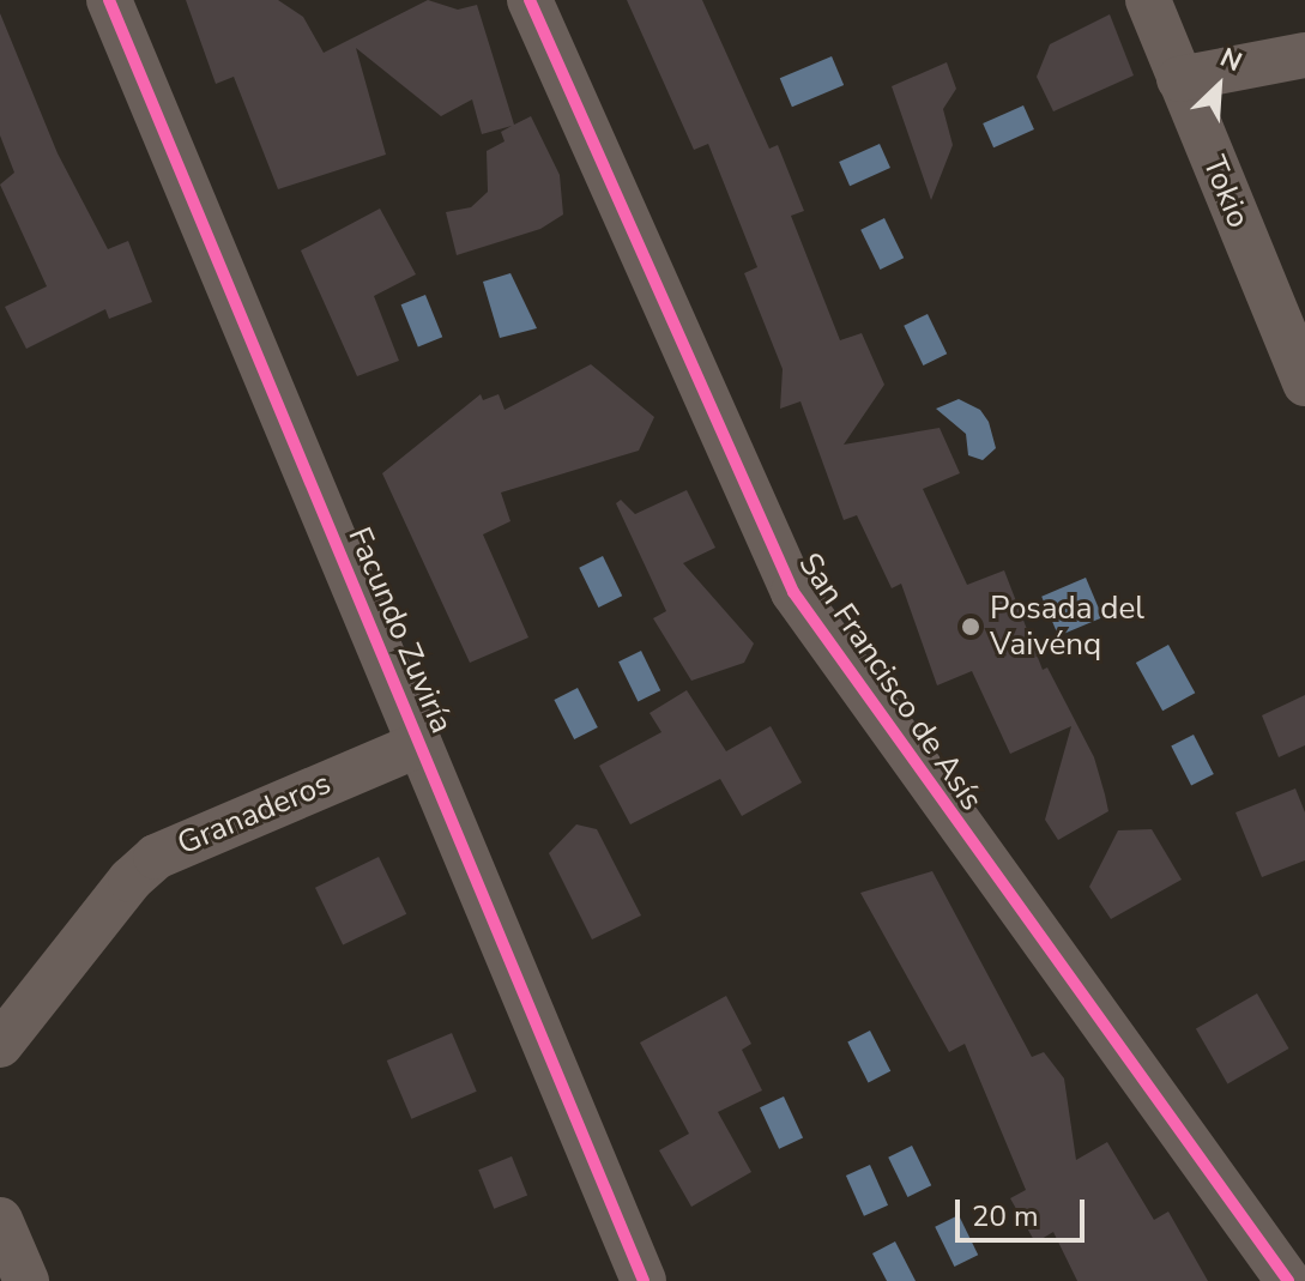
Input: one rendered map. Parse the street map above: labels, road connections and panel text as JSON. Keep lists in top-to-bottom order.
{
  "streets": {
    "street": [
      "Tokio",
      "Facundo Zuviría",
      "San Francisco de Asís",
      "Granaderos"
    ]
  },
  "crossings": [
    ["Facundo Zuviría", "Granaderos"]
  ],
  "places": ["Posada del Vaivénq"],
  "scale_bar": "20 m",
  "north": "top right"
}
